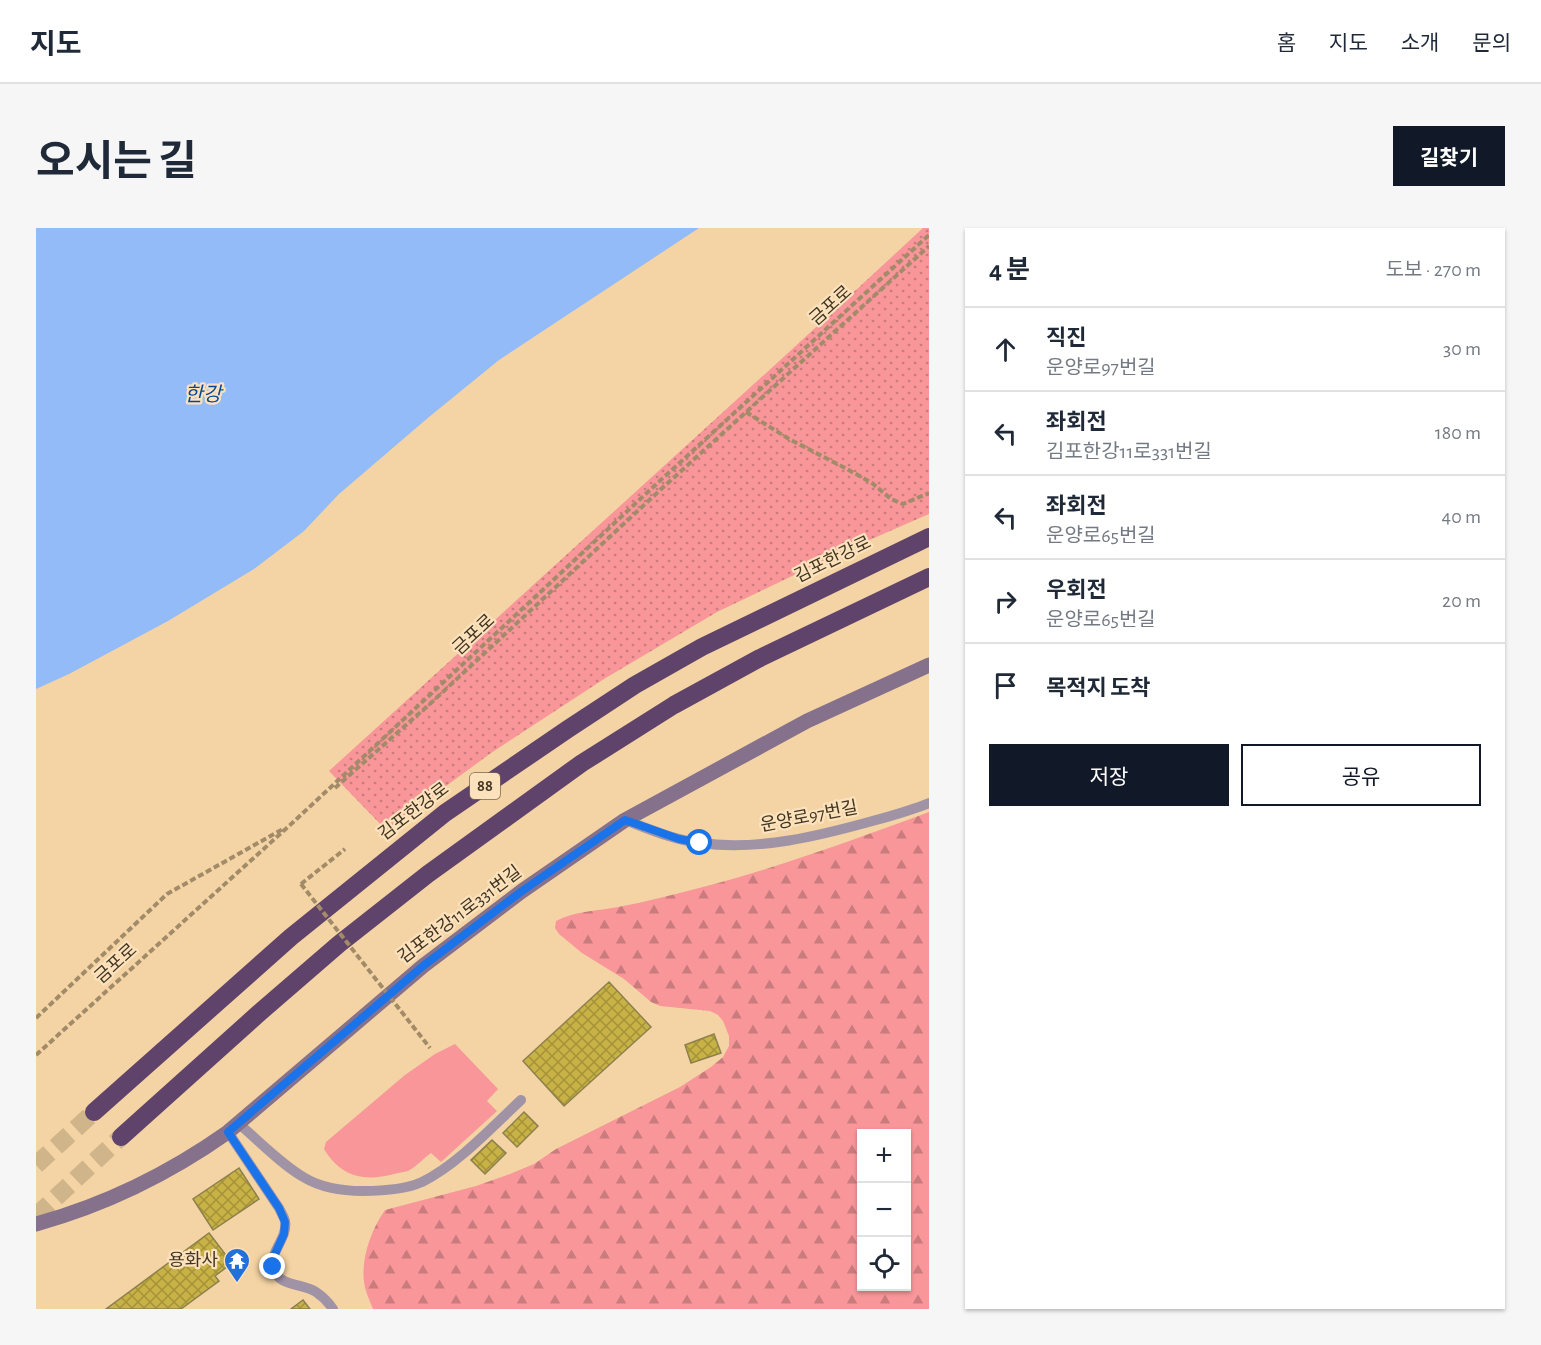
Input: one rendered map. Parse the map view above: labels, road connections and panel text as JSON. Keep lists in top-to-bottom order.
{
  "streets": {
    "highway": ["김포한강로", "88"],
    "main road": ["김포한강11로331번길"],
    "lane": ["운양로97번길"],
    "path": ["금포로"]
  },
  "crossings": [
    ["운양로97번길", "김포한강11로331번길"]
  ],
  "water": ["한강"],
  "places": {
    "temple": ["용화사"]
  },
  "page": {
    "header": "지도",
    "nav": [
      "홈",
      "지도",
      "소개",
      "문의"
    ],
    "title": "오시는 길",
    "buttons": [
      "길찾기",
      ["저장", "공유"]
    ],
    "heading": ["4 분", "도보 · 270 m"],
    "list": [
      ["직진", "운양로97번길", "30 m"],
      ["좌회전", "김포한강11로331번길", "180 m"],
      ["좌회전", "운양로65번길", "40 m"],
      ["우회전", "운양로65번길", "20 m"],
      "목적지 도착"
    ],
    "map_buttons": ["+", "−"]
  }
}
